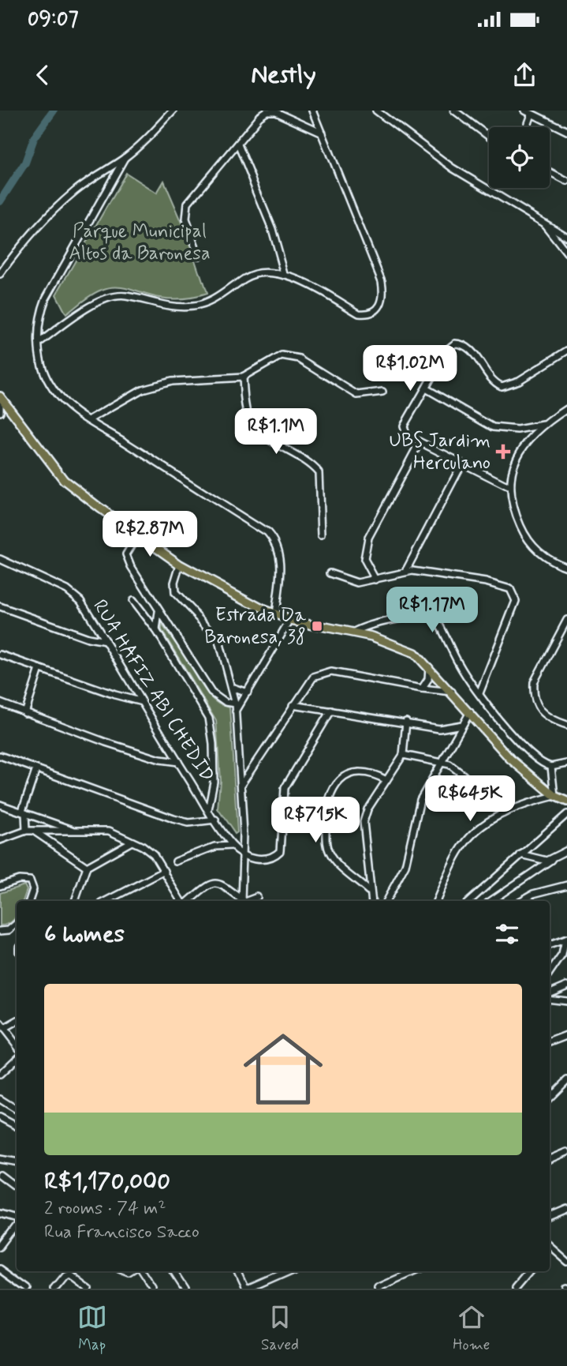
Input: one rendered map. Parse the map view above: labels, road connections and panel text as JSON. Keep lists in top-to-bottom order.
{
  "streets": {
    "street": ["RUA HAFIZ ABI CHEDID"]
  },
  "parks": ["Parque Municipal Altos da Baronesa"],
  "places": {
    "health": ["UBS Jardim Herculano"],
    "transit": ["Estrada Da Baronesa, 38"]
  },
  "page": {
    "status": "09:07",
    "header": "Nestly",
    "price": [
      "R$1.02M",
      "R$1.1M",
      "R$2.87M",
      "R$1.17M",
      "R$645K",
      "R$715K"
    ],
    "heading": "6 homes",
    "list": [
      {
        "name": "R$1,170,000",
        "note": "2 rooms · 74 m² · Rua Francisco Sacco"
      }
    ],
    "tabs": ["Map", "Saved", "Home"]
  }
}
